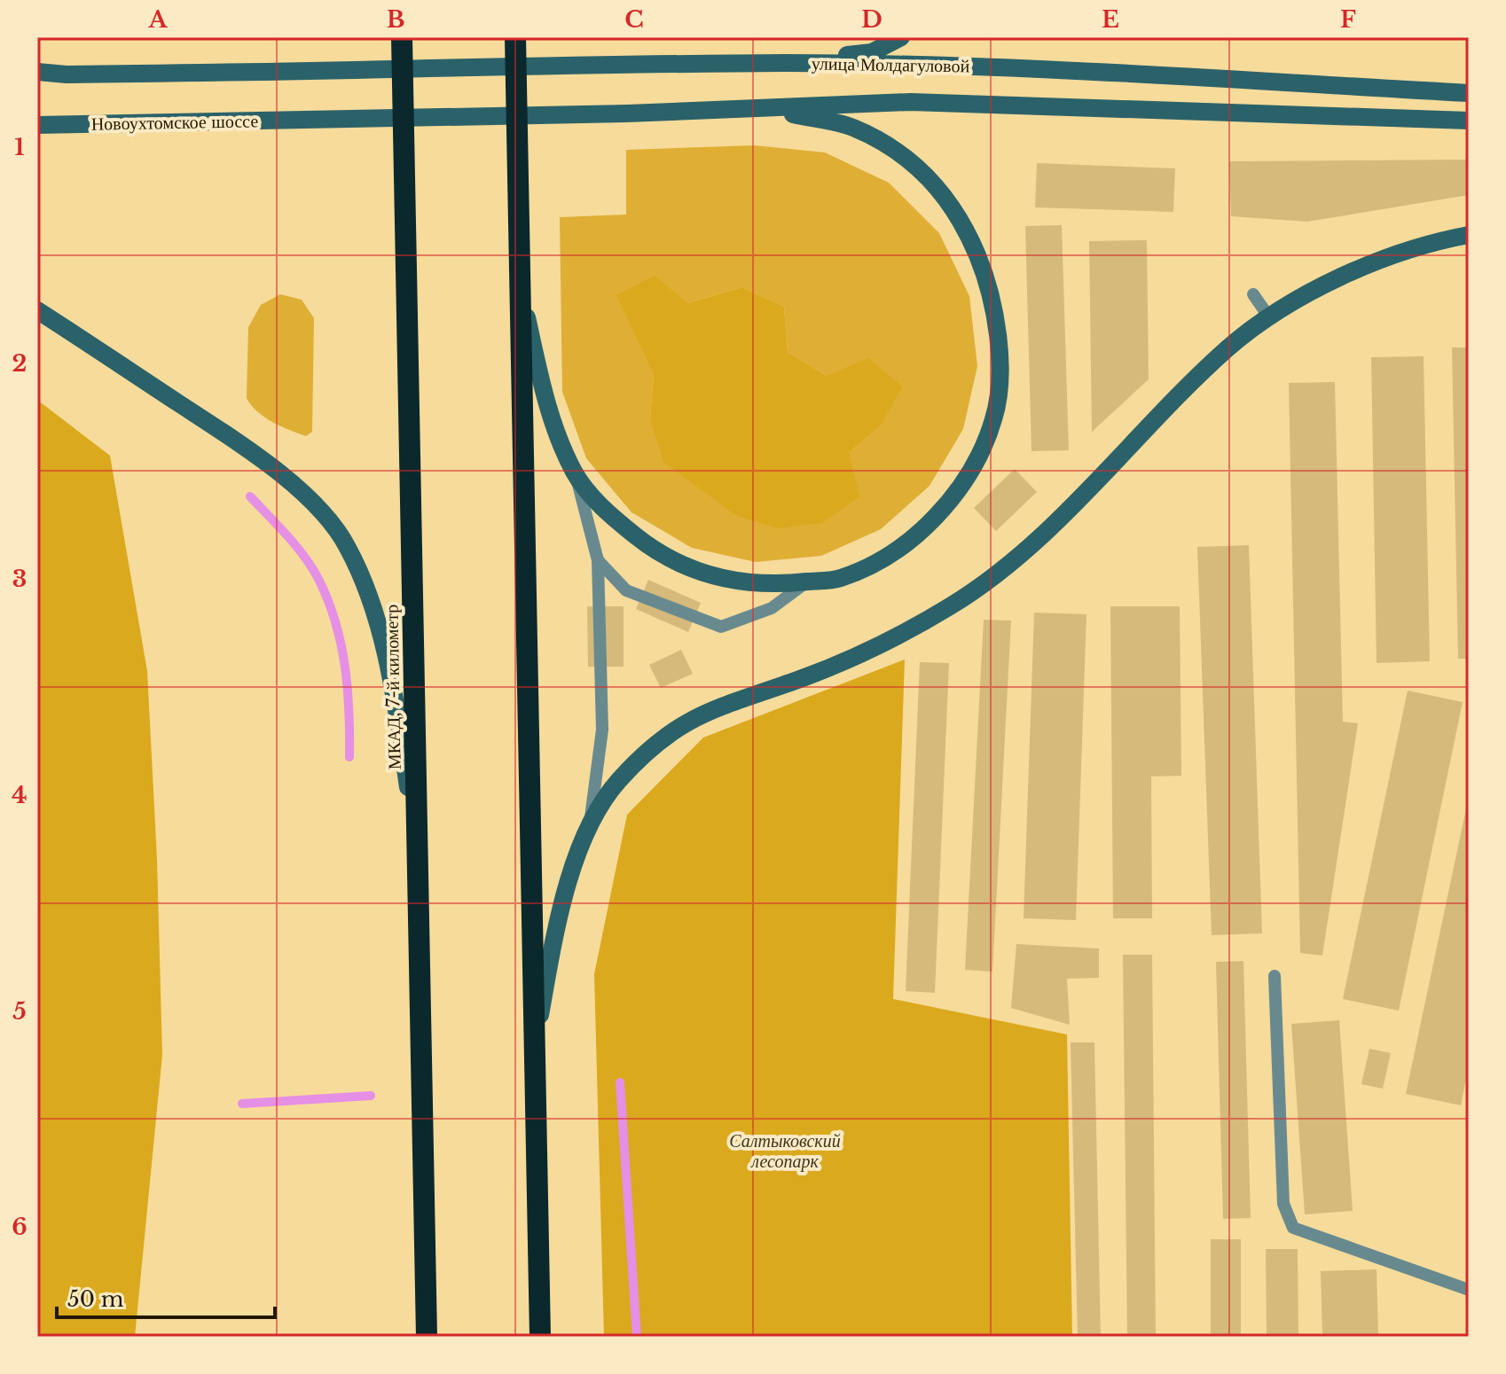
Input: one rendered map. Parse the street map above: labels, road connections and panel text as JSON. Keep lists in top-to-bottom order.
{
  "streets": {
    "highway": ["МКАД, 7-й километр"],
    "main road": ["улица Молдагуловой", "Новоухтомское шоссе"]
  },
  "crossings": [
    ["улица Молдагуловой", "Новоухтомское шоссе"]
  ],
  "parks": ["Салтыковский лесопарк"],
  "scale_bar": "50 m",
  "grid": {
    "columns": [
      "A",
      "B",
      "C",
      "D",
      "E",
      "F"
    ],
    "rows": [
      "1",
      "2",
      "3",
      "4",
      "5",
      "6"
    ]
  }
}
